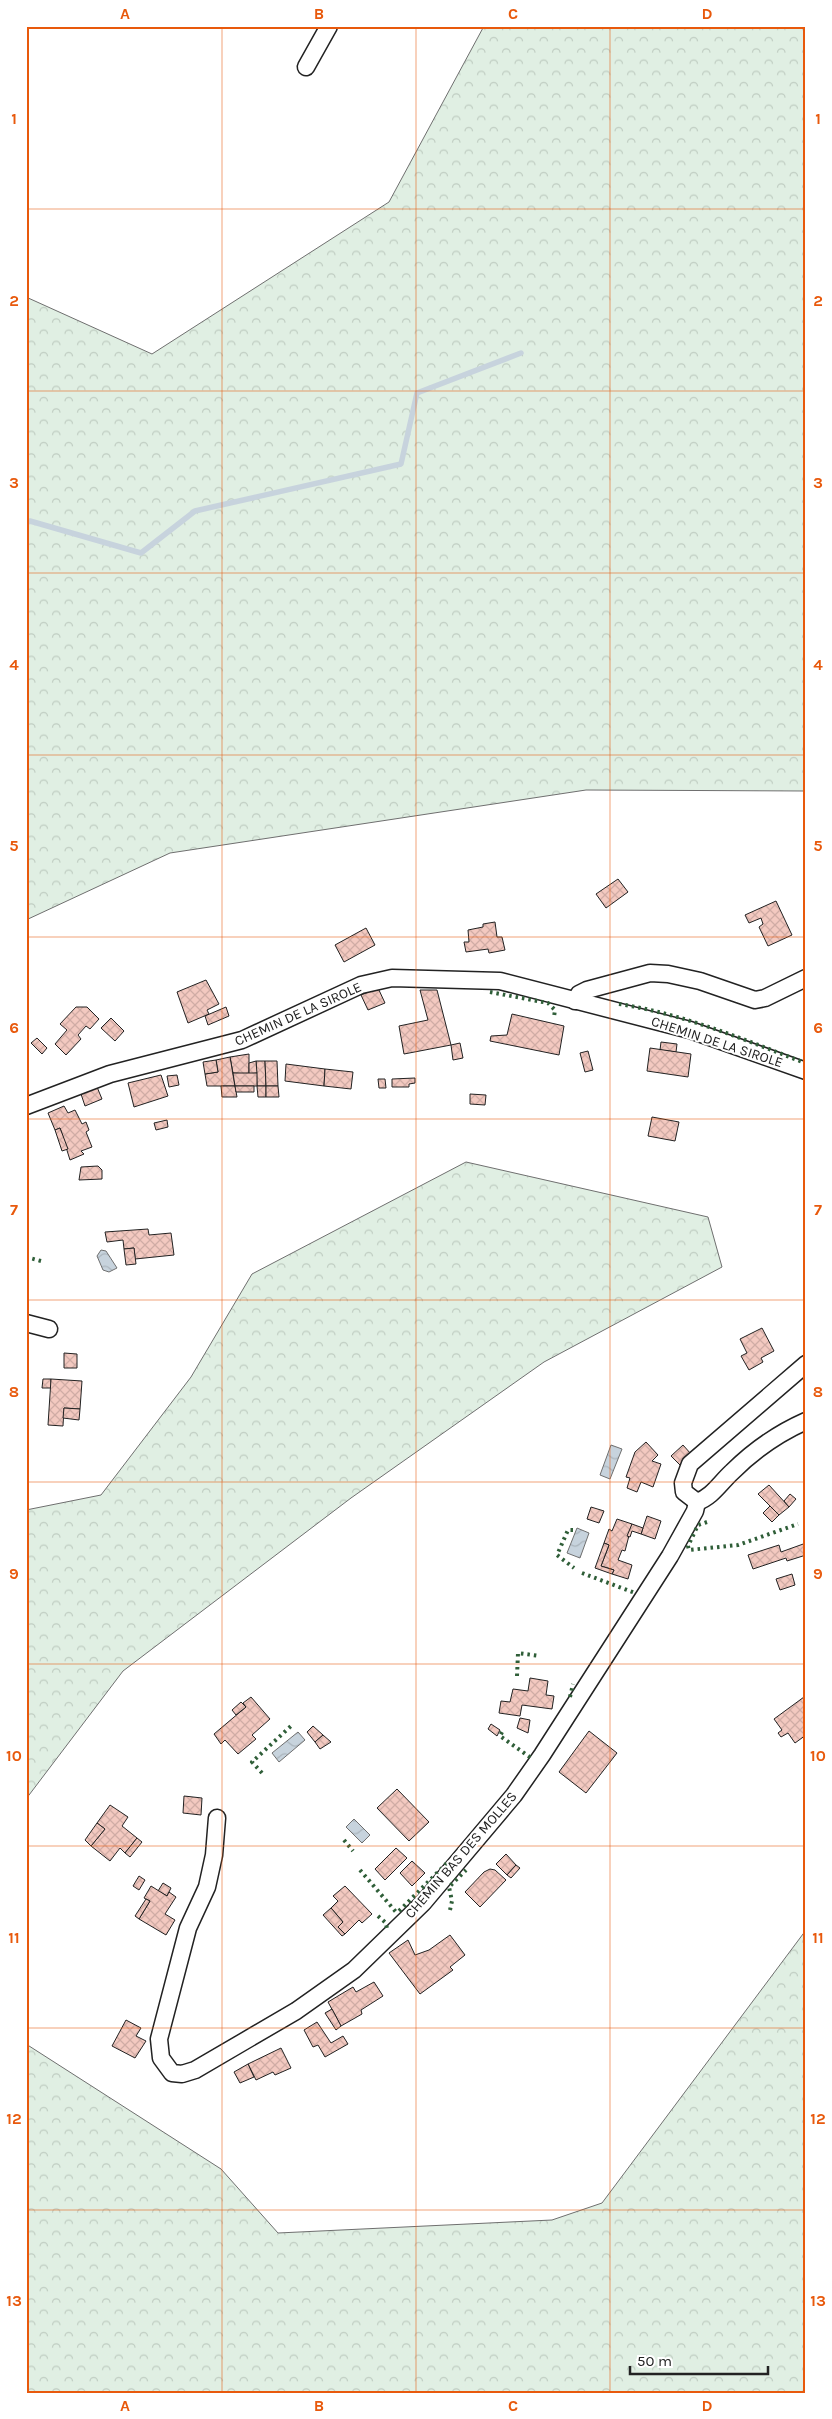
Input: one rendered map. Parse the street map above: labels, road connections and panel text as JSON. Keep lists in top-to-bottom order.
{
  "streets": {
    "street": ["CHEMIN DE LA SIROLE", "CHEMIN BAS DES MOLLES"]
  },
  "scale_bar": "50 m",
  "grid": {
    "columns": [
      "A",
      "B",
      "C",
      "D"
    ],
    "rows": [
      "1",
      "2",
      "3",
      "4",
      "5",
      "6",
      "7",
      "8",
      "9",
      "10",
      "11",
      "12",
      "13"
    ]
  }
}
